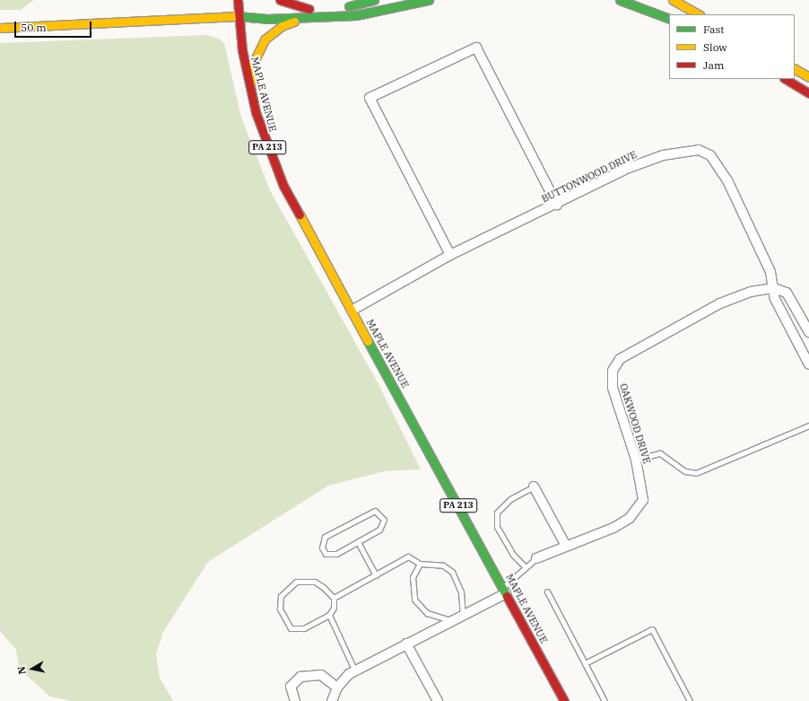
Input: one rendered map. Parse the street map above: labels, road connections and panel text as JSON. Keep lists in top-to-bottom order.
{
  "streets": {
    "main road": ["MAPLE AVENUE", "PA 213"],
    "street": ["BUTTONWOOD DRIVE", "OAKWOOD DRIVE"]
  },
  "crossings": [
    ["MAPLE AVENUE", "BUTTONWOOD DRIVE"],
    ["BUTTONWOOD DRIVE", "OAKWOOD DRIVE"]
  ],
  "legend": ["Fast", "Slow", "Jam"],
  "scale_bar": "50 m",
  "north": "left"
}
